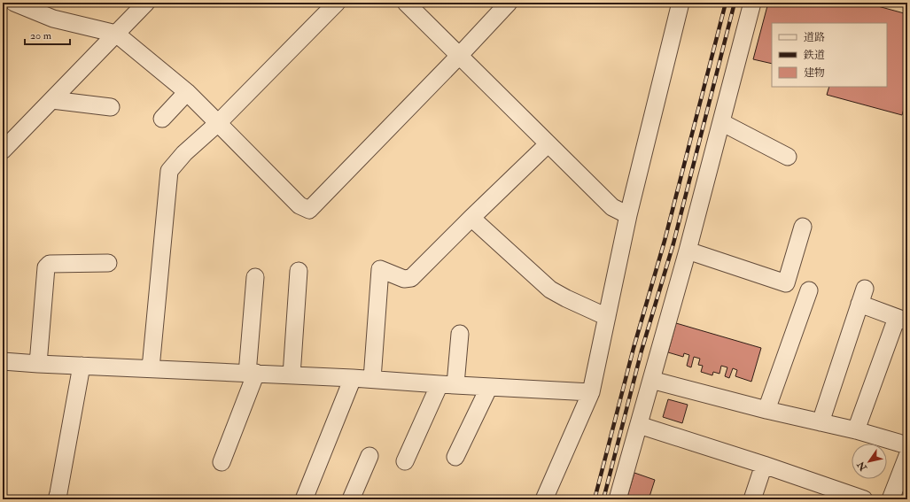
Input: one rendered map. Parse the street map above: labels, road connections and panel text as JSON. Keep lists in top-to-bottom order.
{
  "legend": ["道路", "鉄道", "建物"],
  "scale_bar": "20 m",
  "north": "bottom left"
}
